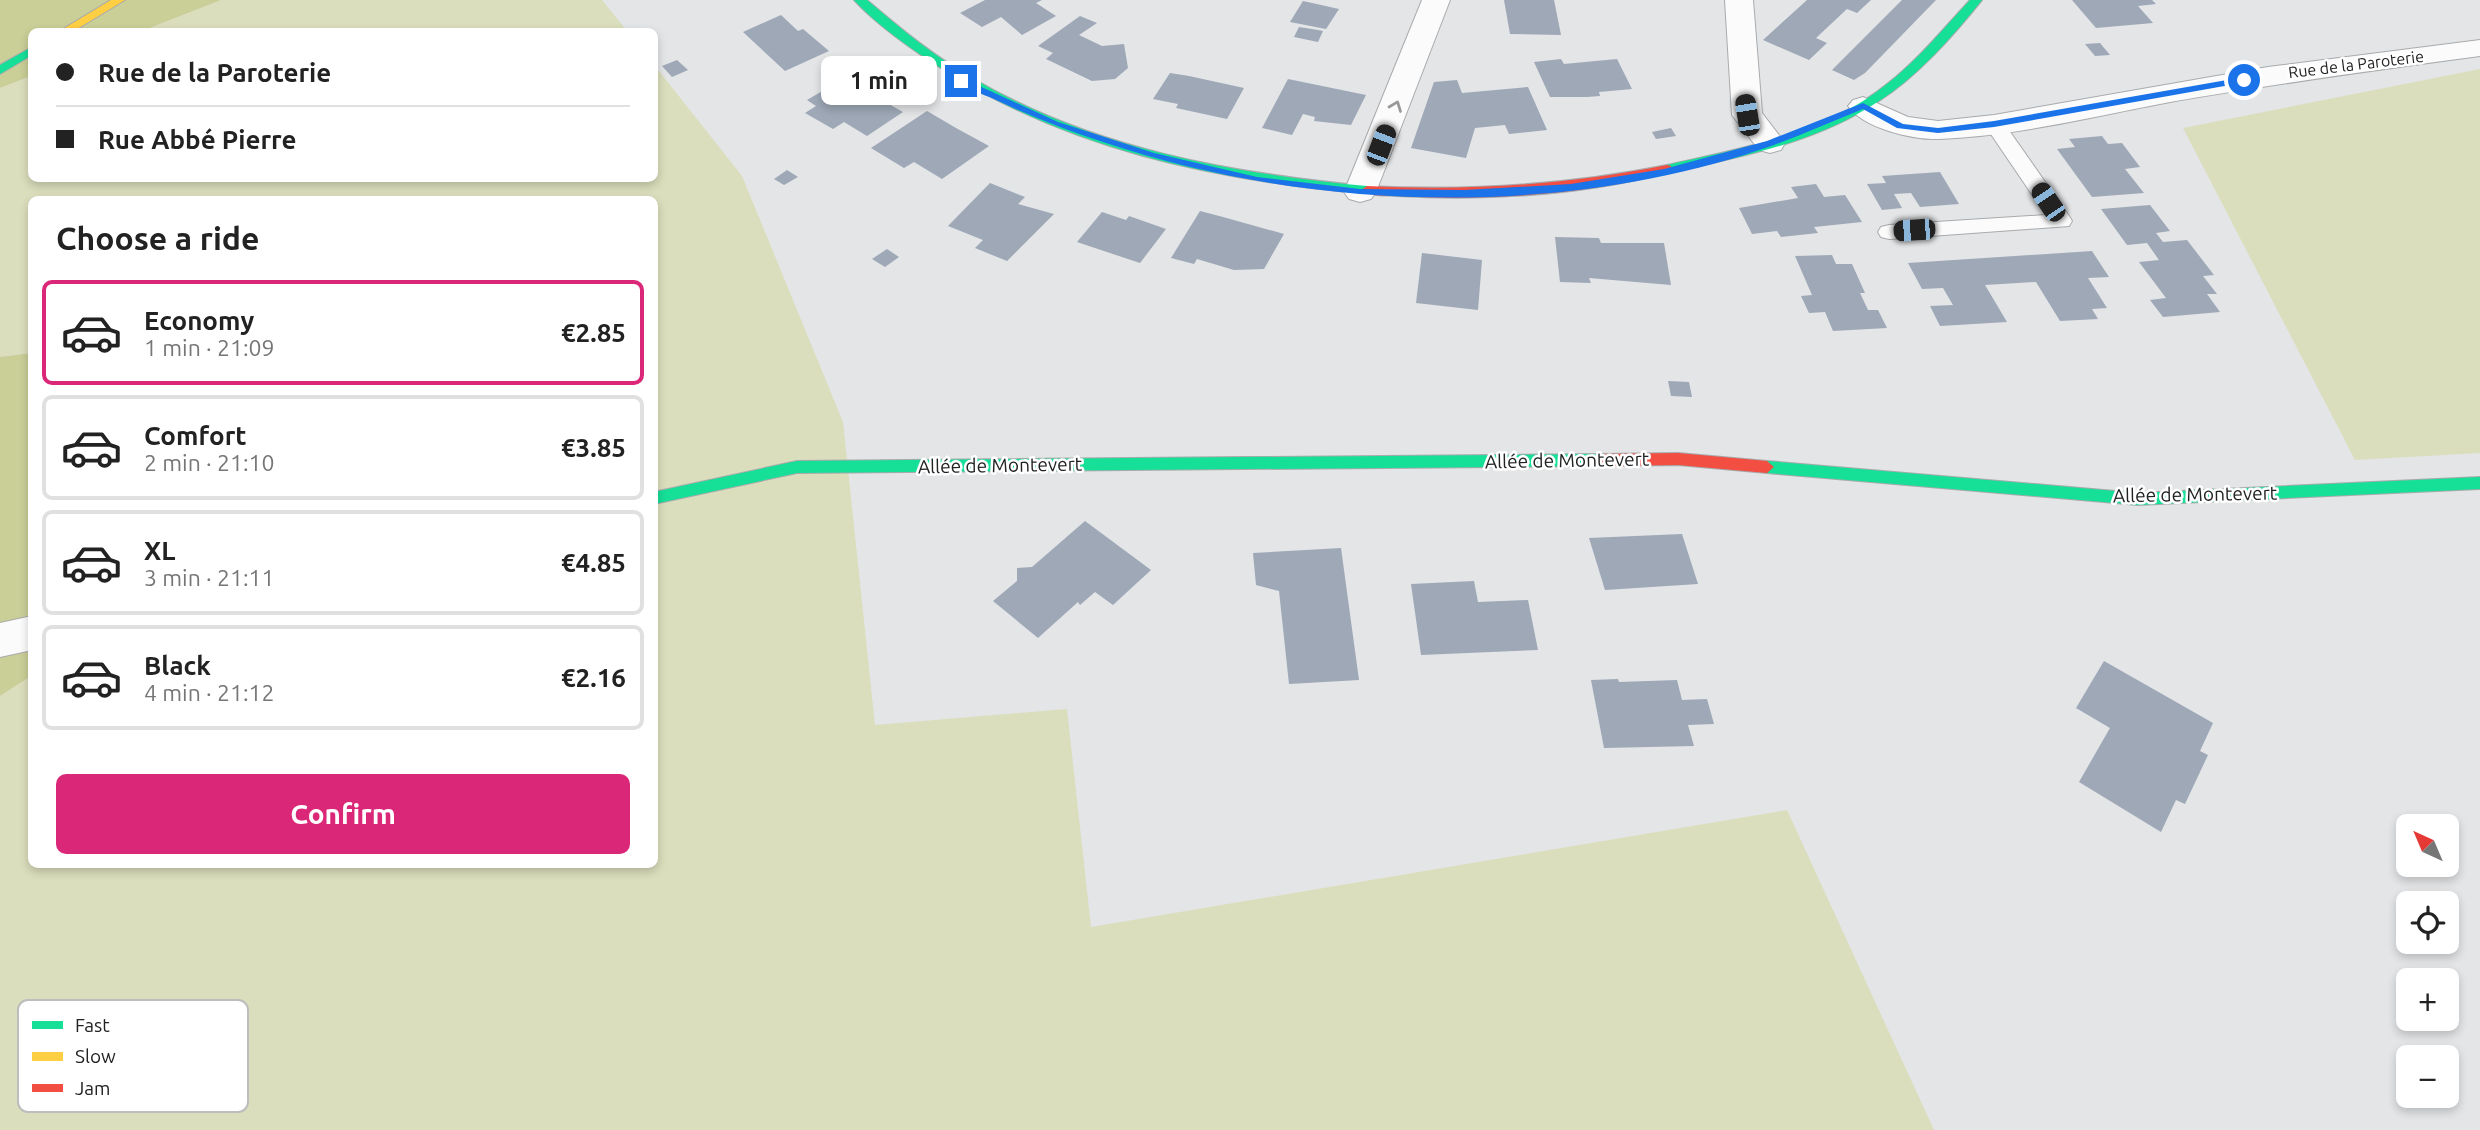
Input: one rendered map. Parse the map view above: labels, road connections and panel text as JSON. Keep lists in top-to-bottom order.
{
  "streets": {
    "street": ["Rue de la Paroterie", "Allée de Montevert"]
  },
  "legend": ["Fast", "Slow", "Jam"],
  "north": "top left",
  "page": {
    "banner": ["Rue de la Paroterie", "Rue Abbé Pierre"],
    "bubble": "1 min",
    "heading": "Choose a ride",
    "list": [
      {
        "name": "Economy",
        "note": "1 min · 21:09",
        "value": "€2.85"
      },
      {
        "name": "Comfort",
        "note": "2 min · 21:10",
        "value": "€3.85"
      },
      {
        "name": "XL",
        "note": "3 min · 21:11",
        "value": "€4.85"
      },
      {
        "name": "Black",
        "note": "4 min · 21:12",
        "value": "€2.16"
      }
    ],
    "buttons": "Confirm",
    "map_buttons": ["+", "−"]
  }
}
